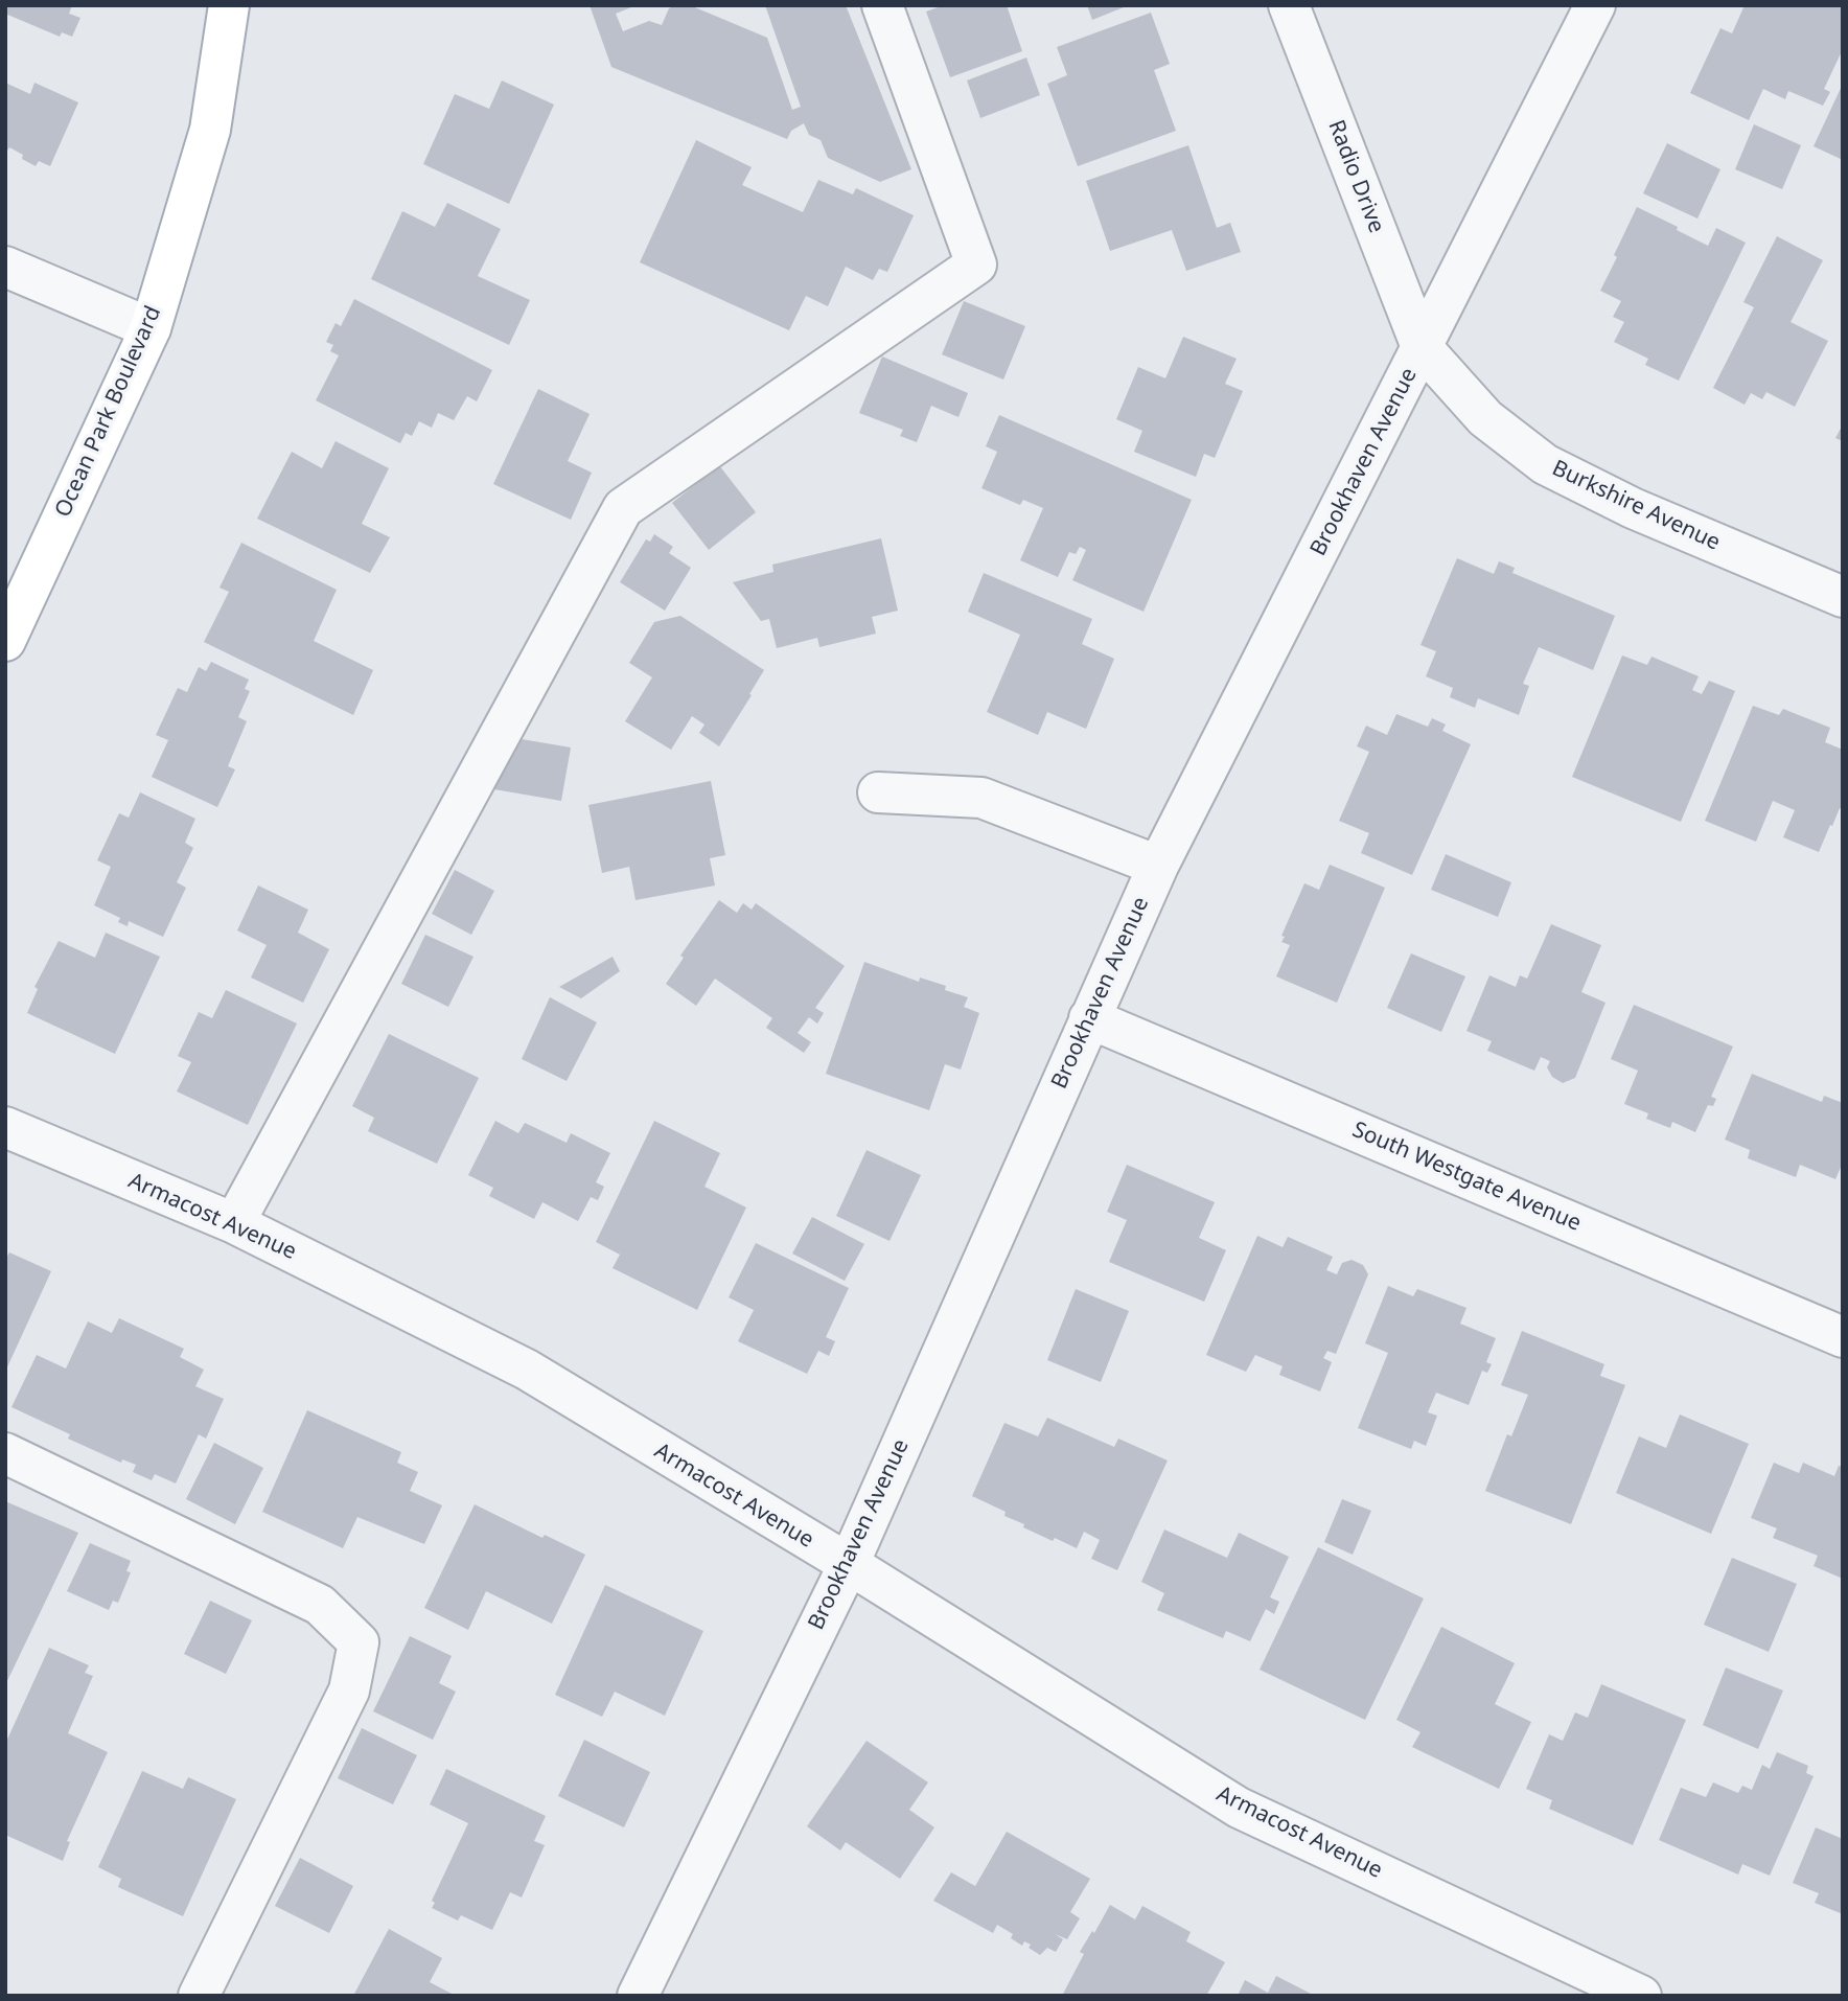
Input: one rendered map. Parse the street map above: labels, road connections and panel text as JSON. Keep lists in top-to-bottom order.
{
  "streets": {
    "main road": ["Ocean Park Boulevard"],
    "street": [
      "Radio Drive",
      "Brookhaven Avenue",
      "Burkshire Avenue",
      "South Westgate Avenue",
      "Armacost Avenue"
    ]
  },
  "crossings": [
    ["Radio Drive", "Brookhaven Avenue"],
    ["Radio Drive", "Burkshire Avenue"],
    ["Brookhaven Avenue", "Burkshire Avenue"],
    ["Brookhaven Avenue", "South Westgate Avenue"],
    ["Brookhaven Avenue", "Armacost Avenue"]
  ]
}
